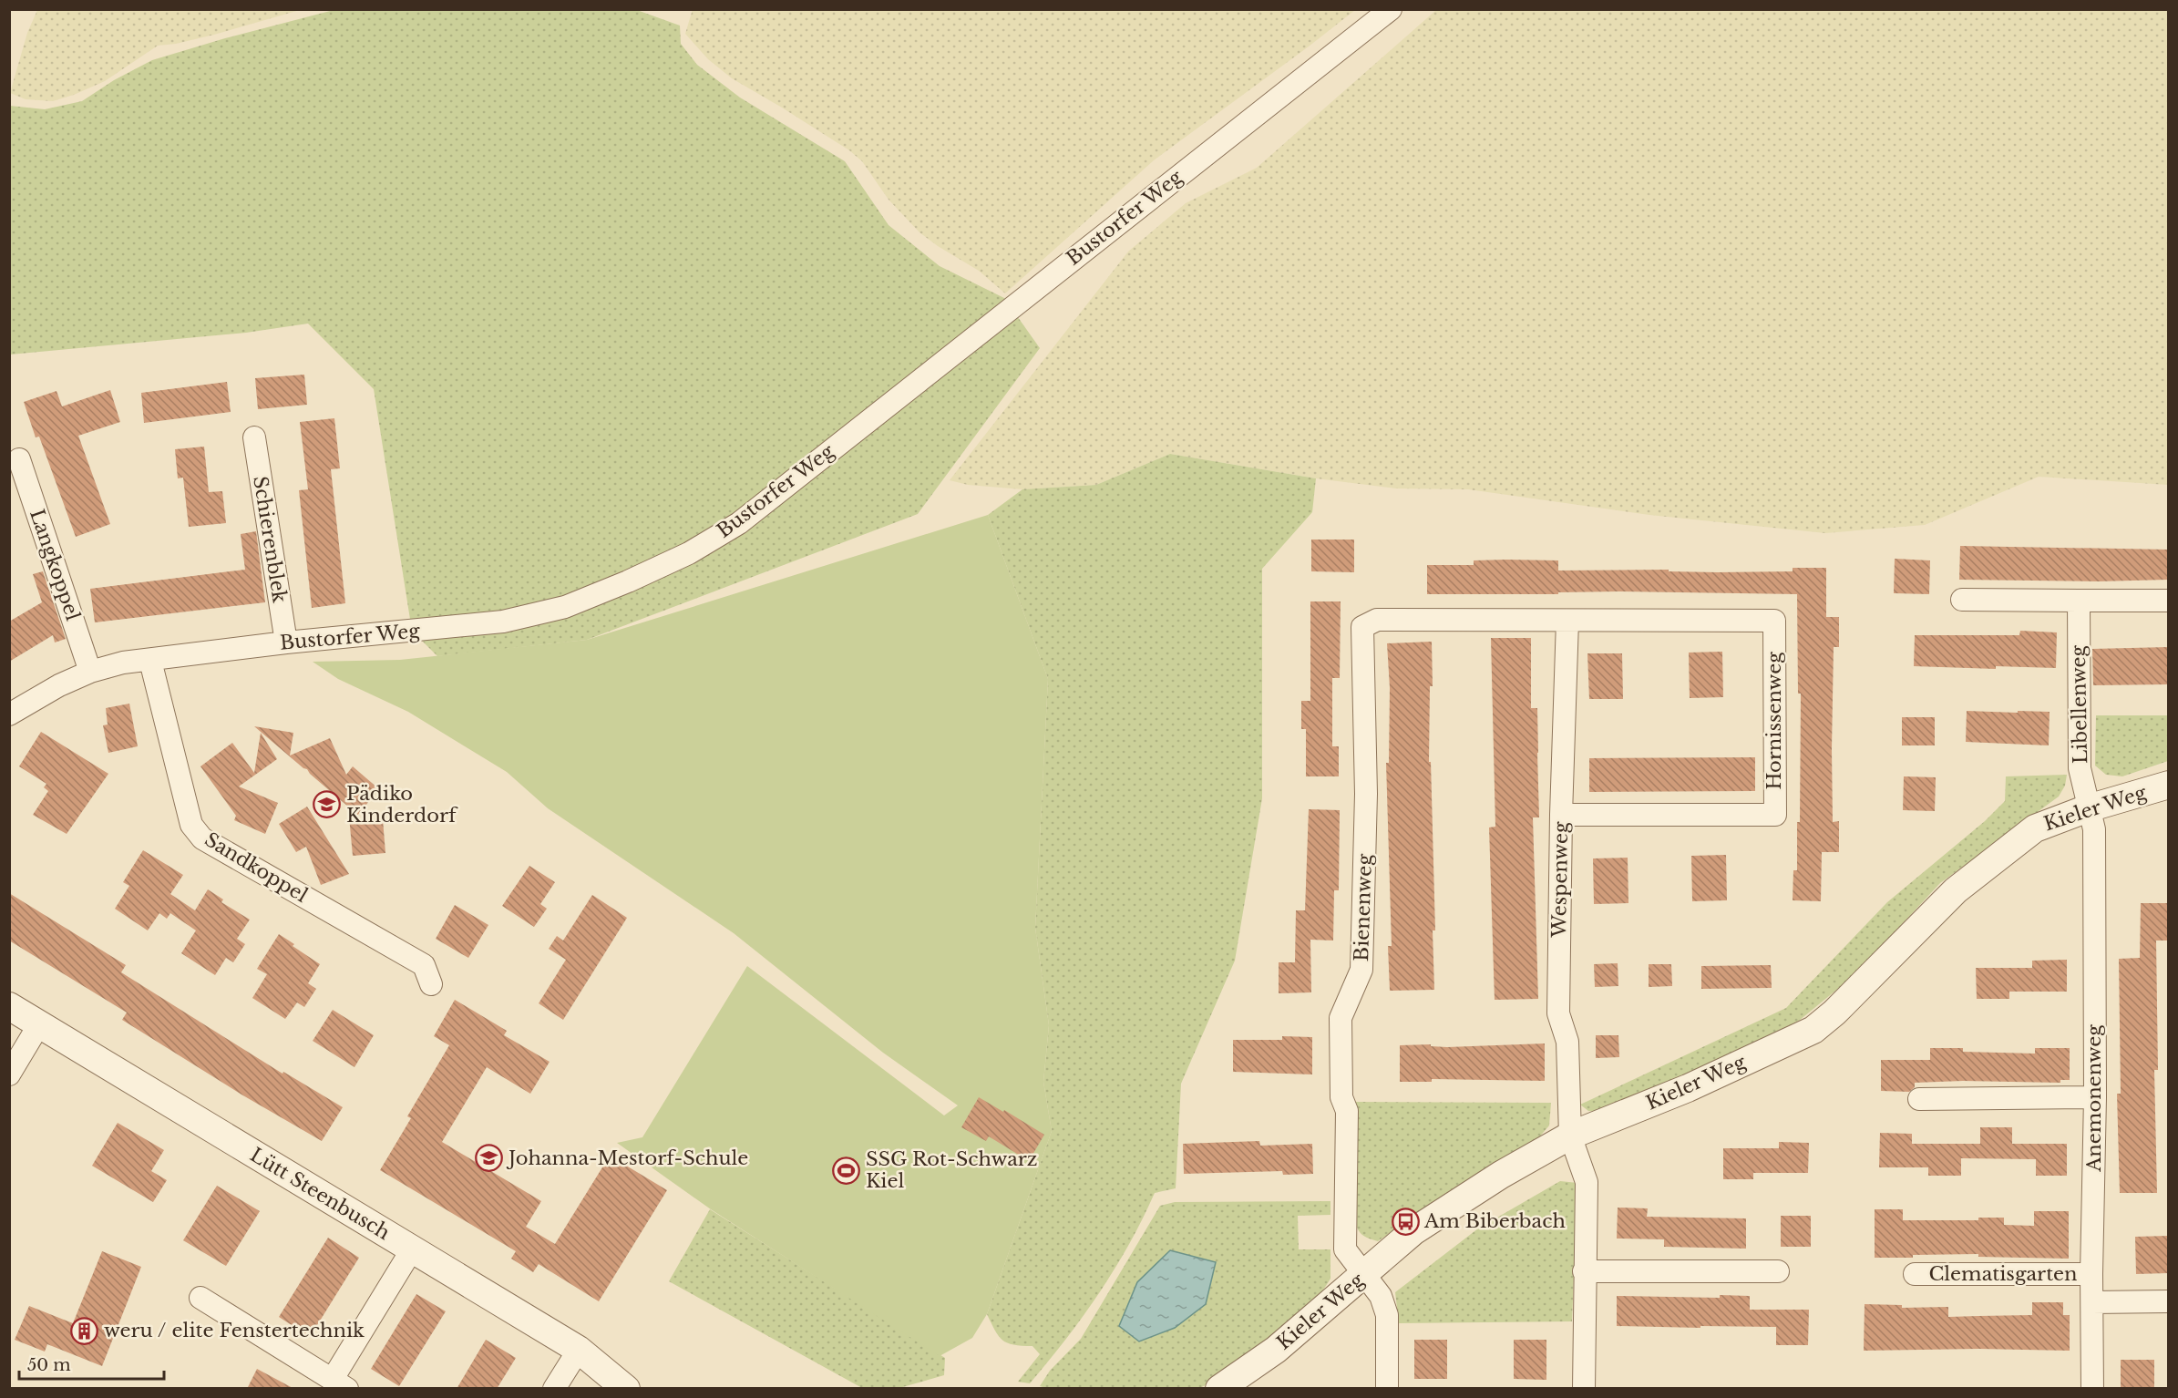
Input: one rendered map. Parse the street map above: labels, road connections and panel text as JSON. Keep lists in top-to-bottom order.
{
  "streets": {
    "street": [
      "Bustorfer Weg",
      "Schierenblek",
      "Langkoppel",
      "Libellenweg",
      "Hornissenweg",
      "Kieler Weg",
      "Sandkoppel",
      "Wespenweg",
      "Bienenweg",
      "Anemonenweg",
      "Lütt Steenbusch",
      "Clematisgarten"
    ]
  },
  "crossings": [
    ["Bustorfer Weg", "Schierenblek"],
    ["Bustorfer Weg", "Langkoppel"],
    ["Bustorfer Weg", "Sandkoppel"],
    ["Libellenweg", "Kieler Weg"],
    ["Libellenweg", "Anemonenweg"],
    ["Hornissenweg", "Wespenweg"],
    ["Hornissenweg", "Bienenweg"],
    ["Kieler Weg", "Wespenweg"],
    ["Kieler Weg", "Bienenweg"],
    ["Kieler Weg", "Anemonenweg"],
    ["Wespenweg", "Bienenweg"],
    ["Anemonenweg", "Clematisgarten"]
  ],
  "places": {
    "school or university": ["Pädiko Kinderdorf", "Johanna-Mestorf-Schule"],
    "sports": ["SSG Rot-Schwarz Kiel"],
    "bus stop": ["Am Biberbach"],
    "building": ["weru / elite Fenstertechnik"]
  },
  "scale_bar": "50 m"
}
